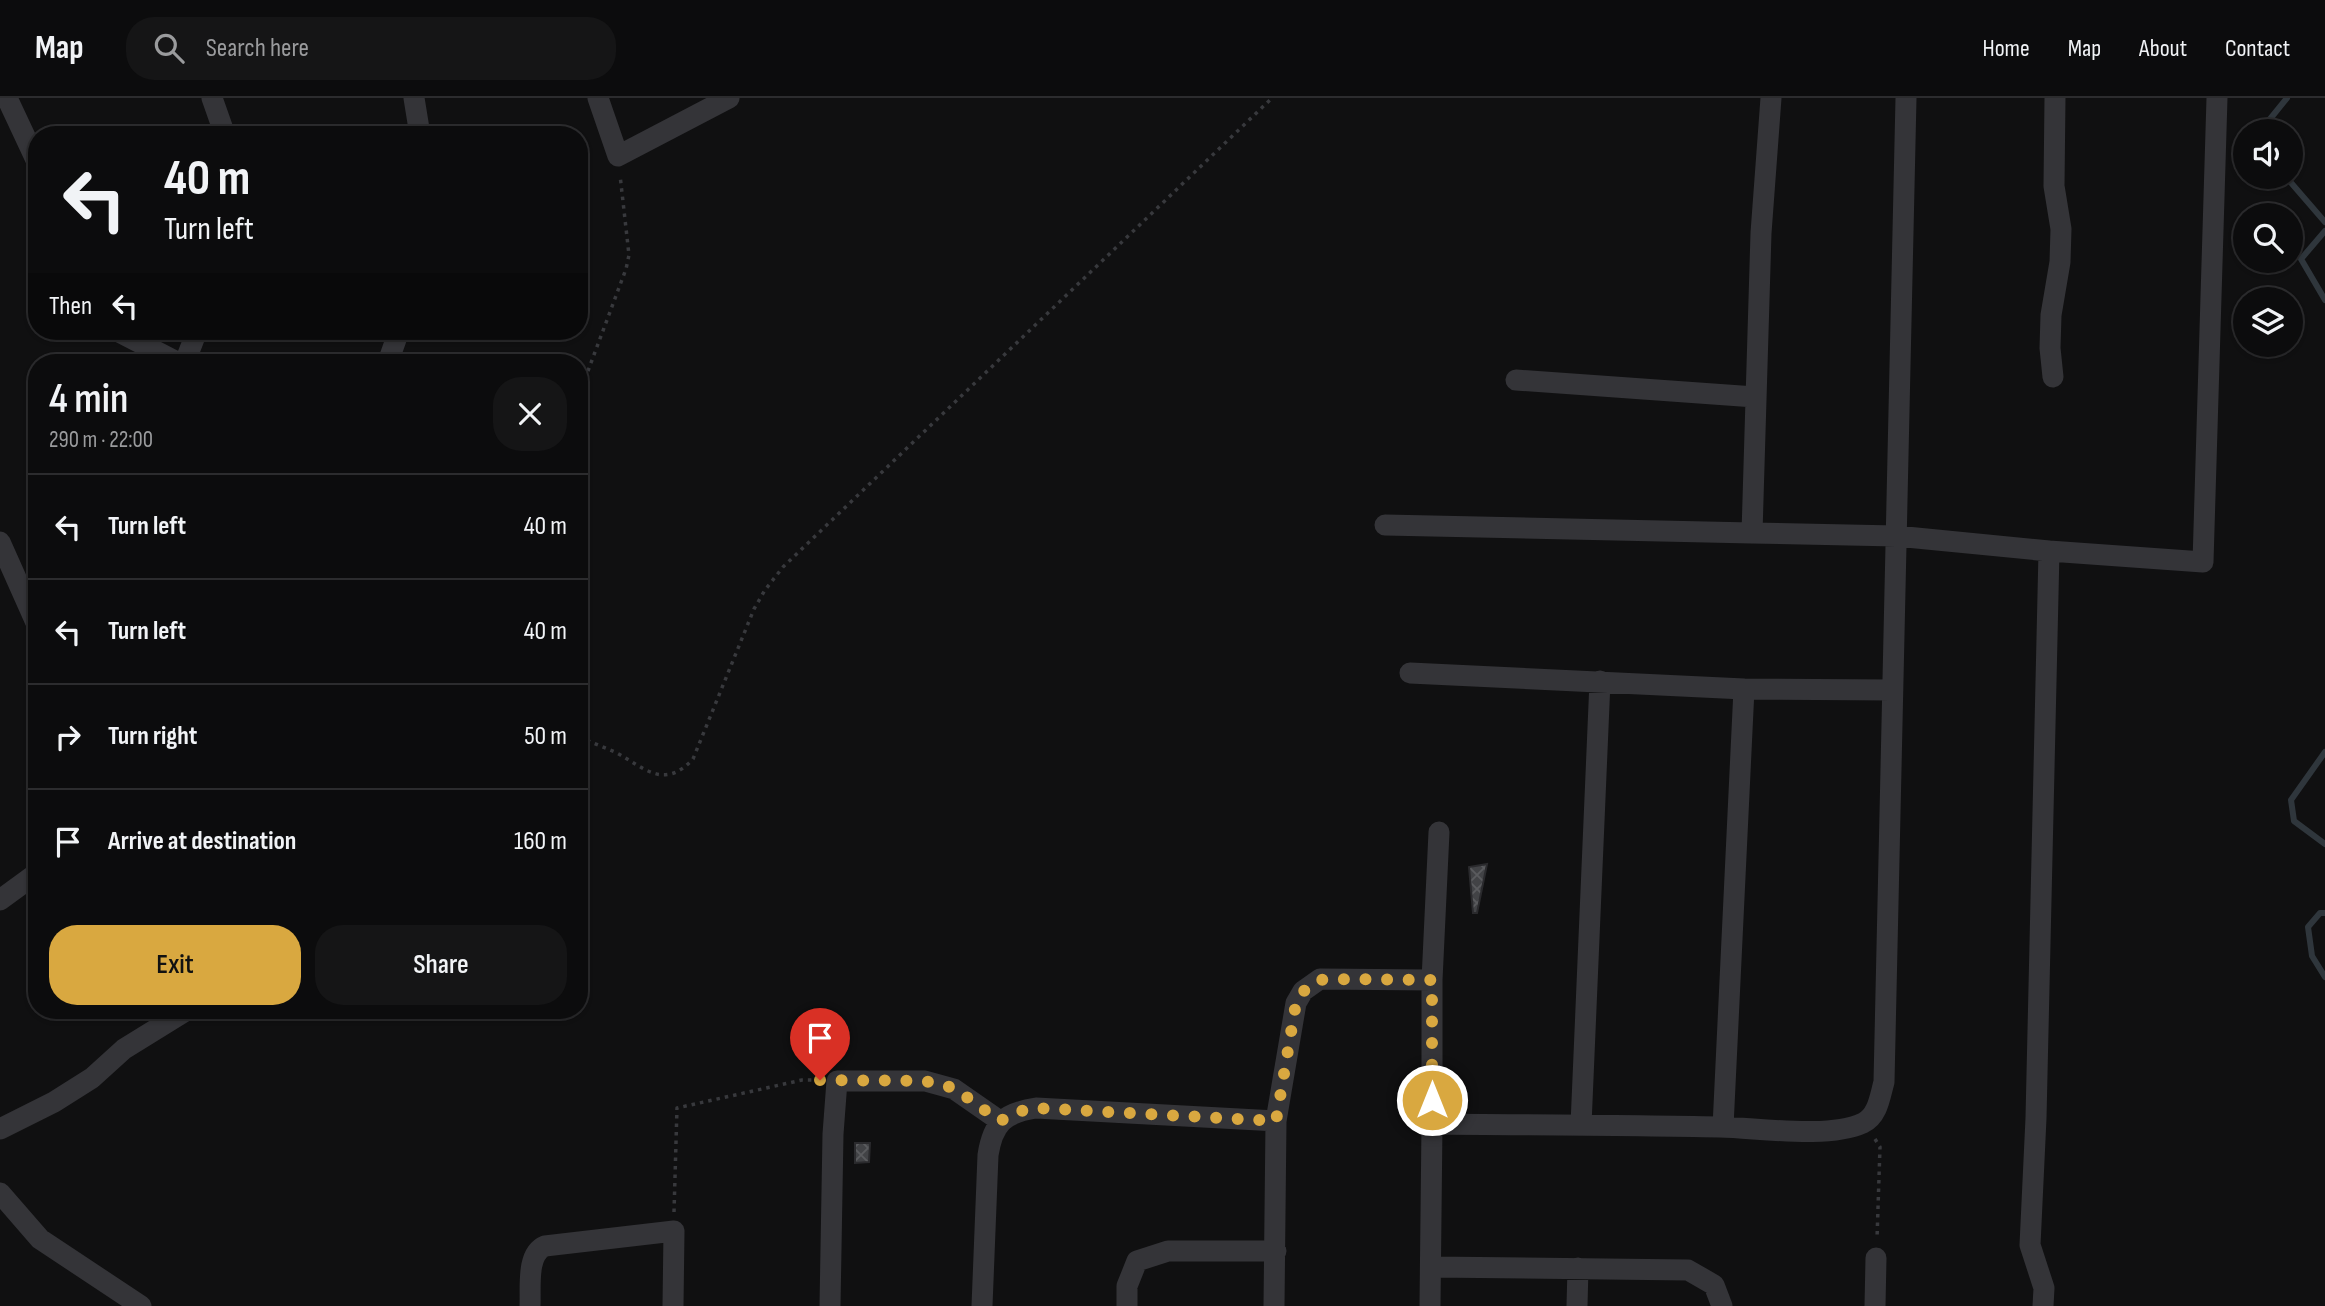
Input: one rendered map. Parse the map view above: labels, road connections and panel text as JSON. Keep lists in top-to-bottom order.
{
  "page": {
    "header": "Map",
    "search": "Search here",
    "nav": [
      "Home",
      "Map",
      "About",
      "Contact"
    ],
    "turn": ["40 m", "Turn left"],
    "then": "Then",
    "heading": ["4 min", "290 m · 22:00"],
    "list": [
      {
        "name": "Turn left",
        "value": "40 m"
      },
      {
        "name": "Turn left",
        "value": "40 m"
      },
      {
        "name": "Turn right",
        "value": "50 m"
      },
      {
        "name": "Arrive at destination",
        "value": "160 m"
      }
    ],
    "buttons": ["Exit", "Share"]
  }
}
